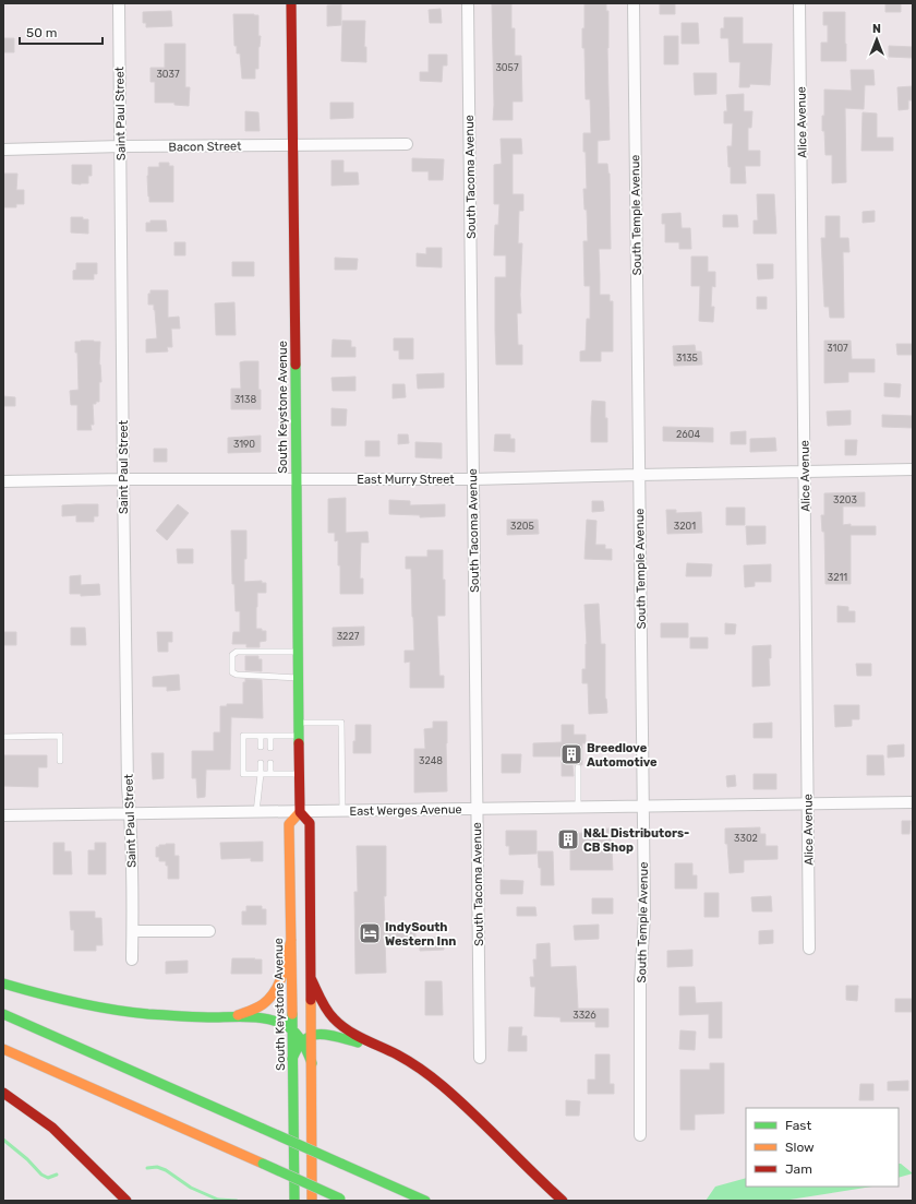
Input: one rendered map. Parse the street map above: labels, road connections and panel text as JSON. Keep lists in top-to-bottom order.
{
  "streets": {
    "main road": ["South Keystone Avenue"],
    "street": [
      "Saint Paul Street",
      "Alice Avenue",
      "Bacon Street",
      "South Tacoma Avenue",
      "South Temple Avenue",
      "East Murry Street",
      "East Werges Avenue"
    ]
  },
  "crossings": [
    ["Saint Paul Street", "Bacon Street"],
    ["Saint Paul Street", "East Murry Street"],
    ["Saint Paul Street", "East Werges Avenue"],
    ["Alice Avenue", "East Murry Street"],
    ["Alice Avenue", "East Werges Avenue"],
    ["Bacon Street", "South Keystone Avenue"],
    ["South Tacoma Avenue", "East Murry Street"],
    ["South Tacoma Avenue", "East Werges Avenue"],
    ["South Temple Avenue", "East Murry Street"],
    ["South Temple Avenue", "East Werges Avenue"],
    ["South Keystone Avenue", "East Murry Street"],
    ["South Keystone Avenue", "East Werges Avenue"]
  ],
  "places": {
    "building": ["Breedlove Automotive", "N&L Distributors- CB Shop"],
    "hotel": ["IndySouth Western Inn"]
  },
  "house_numbers": [
    "3057",
    "3037",
    "3107",
    "3135",
    "3138",
    "2604",
    "3190",
    "3203",
    "3205",
    "3201",
    "3211",
    "3227",
    "3248",
    "3302",
    "3326"
  ],
  "legend": ["Fast", "Slow", "Jam"],
  "scale_bar": "50 m",
  "north": "top"
}
